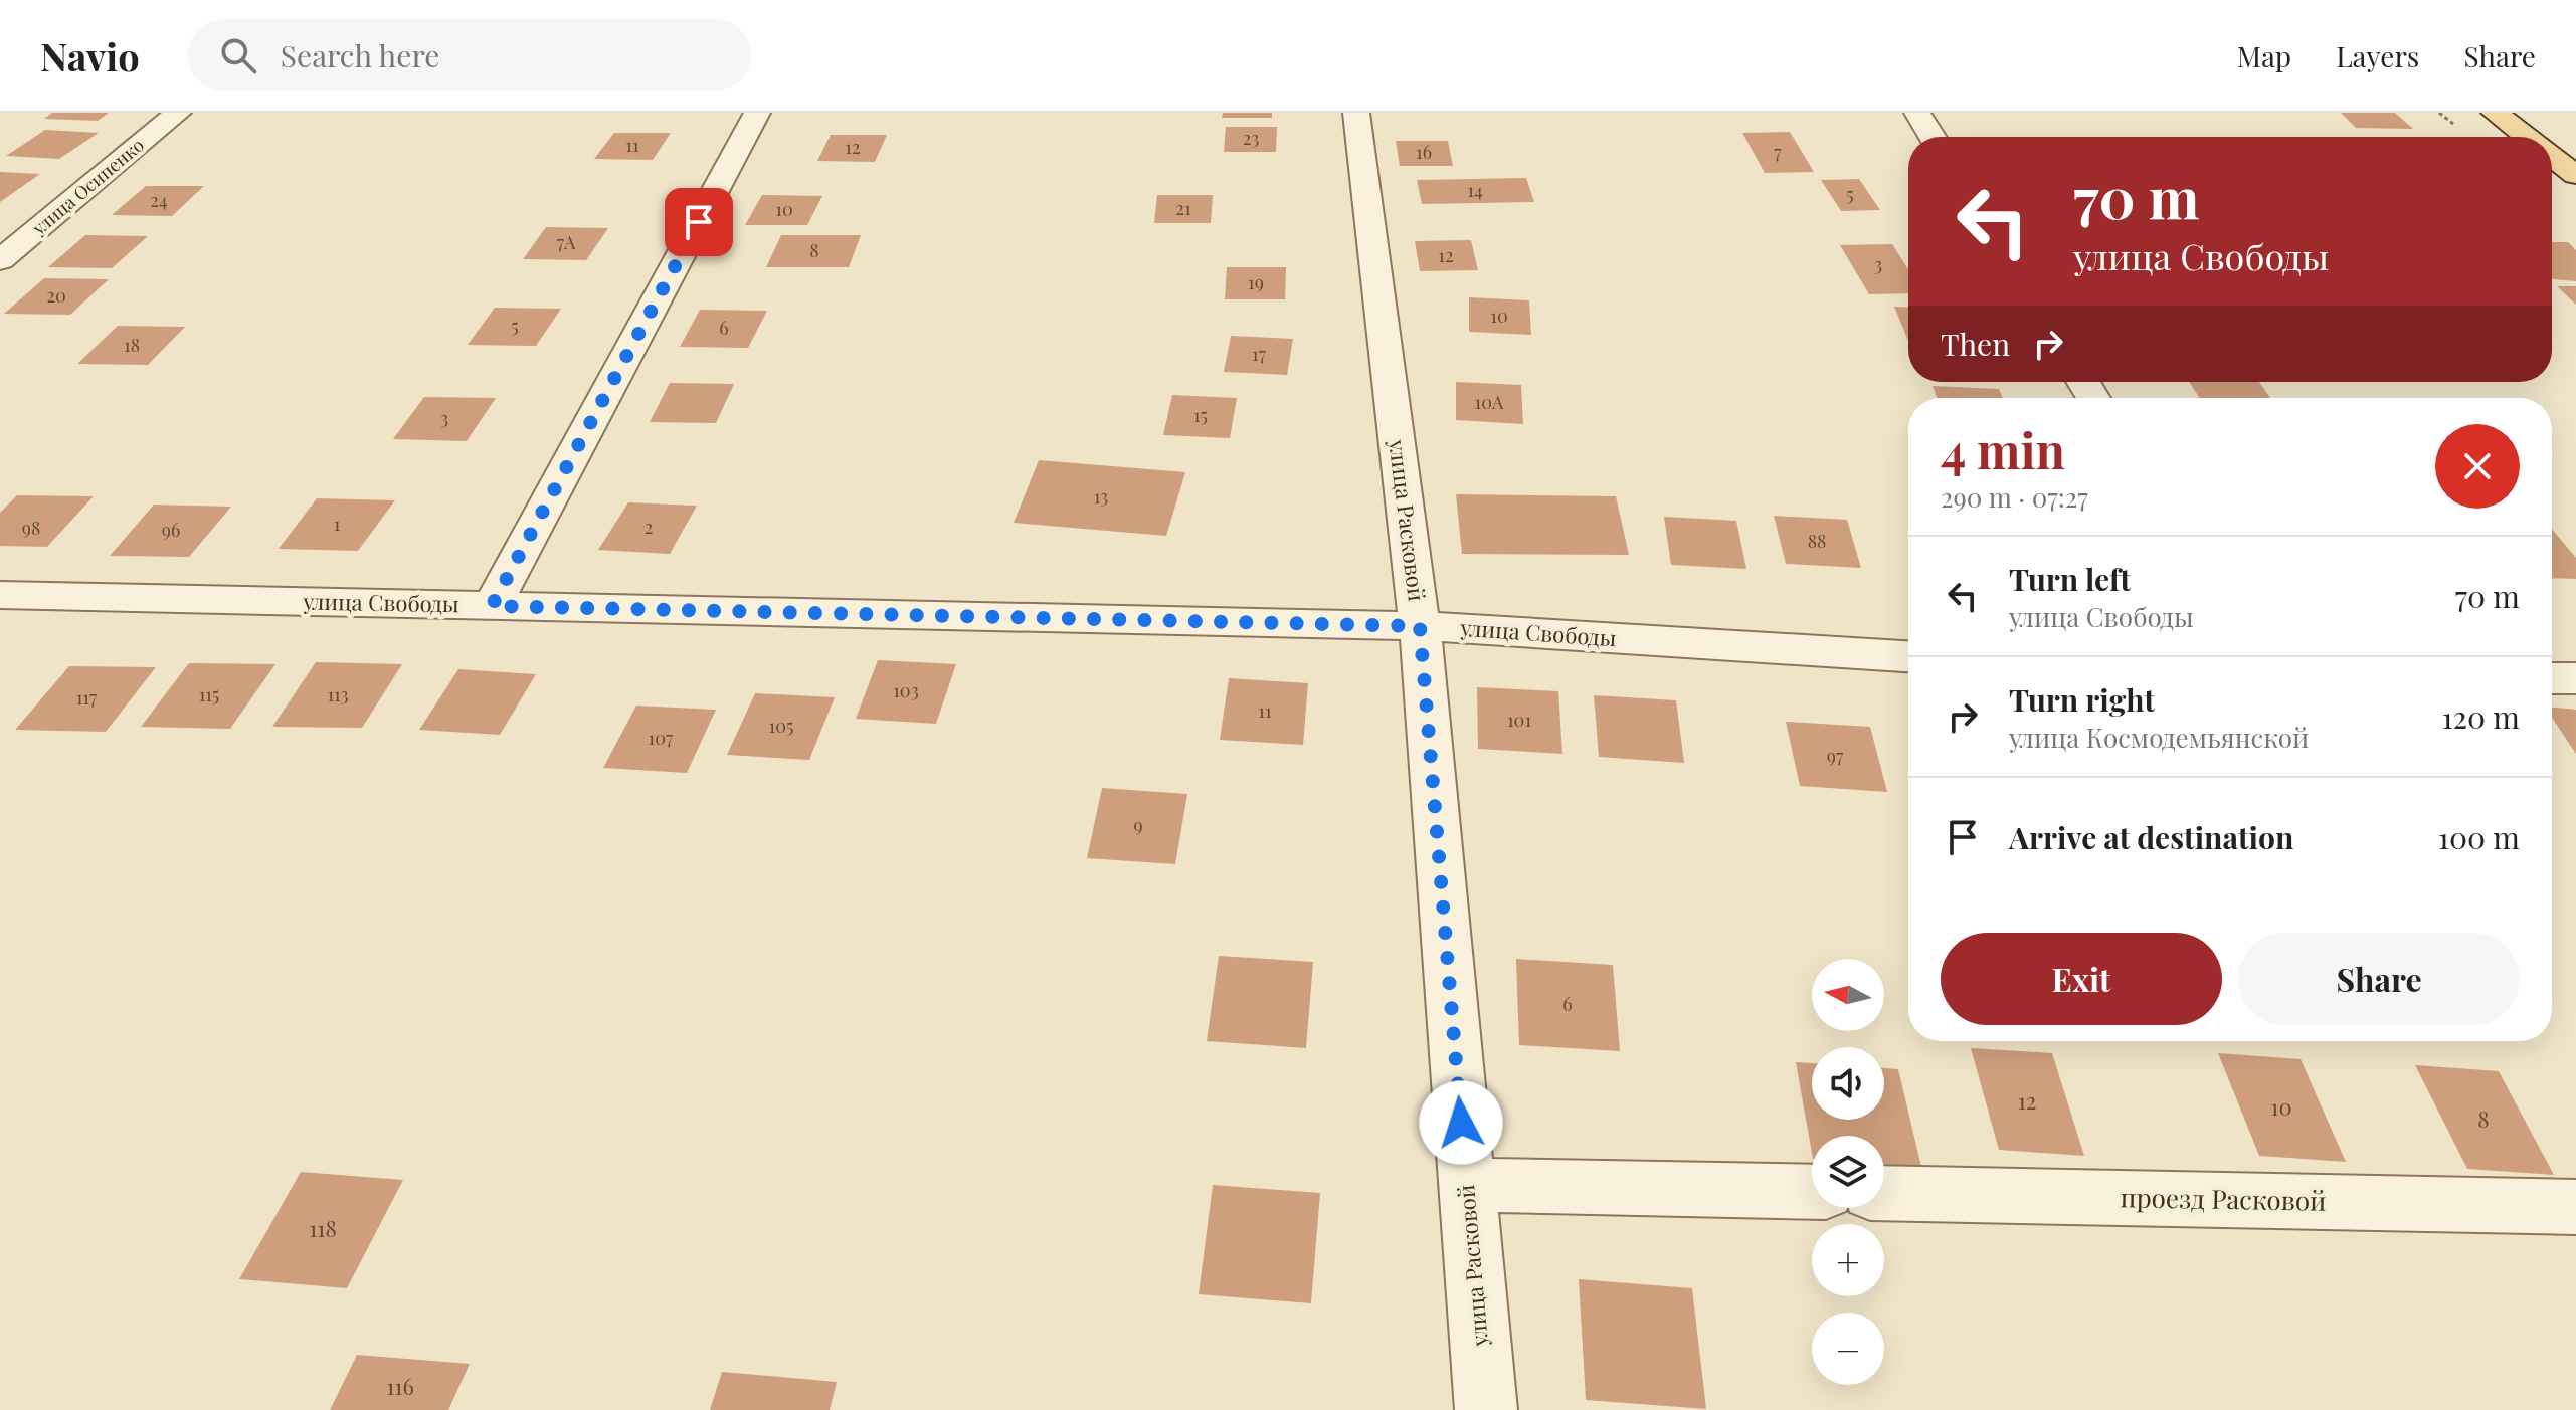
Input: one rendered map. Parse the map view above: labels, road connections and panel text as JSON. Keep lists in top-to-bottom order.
{
  "streets": {
    "street": [
      "улица Осипенко",
      "улица Расковой",
      "улица Свободы",
      "проезд Расковой"
    ]
  },
  "crossings": [
    ["улица Расковой", "улица Свободы"]
  ],
  "house_numbers": [
    "23",
    "11",
    "12",
    "16",
    "7",
    "14",
    "5",
    "24",
    "21",
    "10",
    "7А",
    "8",
    "12",
    "3",
    "19",
    "20",
    "10",
    "5",
    "6",
    "18",
    "17",
    "10А",
    "15",
    "3",
    "13",
    "1",
    "2",
    "98",
    "96",
    "88",
    "103",
    "115",
    "113",
    "117",
    "11",
    "101",
    "105",
    "107",
    "97",
    "9",
    "6",
    "12",
    "10",
    "8",
    "118",
    "116"
  ],
  "north": "left",
  "page": {
    "header": "Navio",
    "search": "Search here",
    "nav": ["Map", "Layers", "Share"],
    "turn": ["70 m", "улица Свободы"],
    "then": "Then",
    "heading": ["4 min", "290 m · 07:27"],
    "list": [
      {
        "name": "Turn left",
        "note": "улица Свободы",
        "value": "70 m"
      },
      {
        "name": "Turn right",
        "note": "улица Космодемьянской",
        "value": "120 m"
      },
      {
        "name": "Arrive at destination",
        "value": "100 m"
      }
    ],
    "buttons": ["Exit", "Share"],
    "map_buttons": ["+", "−"]
  }
}
